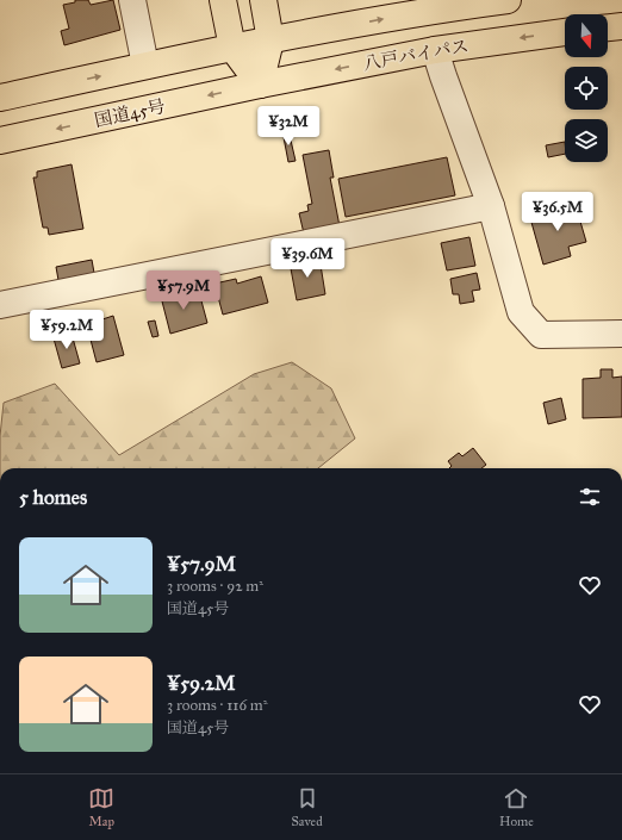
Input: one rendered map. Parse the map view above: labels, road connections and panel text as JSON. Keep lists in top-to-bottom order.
{
  "streets": {
    "highway": ["八戸バイパス", "国道45号"]
  },
  "crossings": [
    ["八戸バイパス", "国道45号"]
  ],
  "north": "bottom",
  "page": {
    "price": [
      "¥32M",
      "¥36.5M",
      "¥39.6M",
      "¥57.9M",
      "¥59.2M"
    ],
    "heading": "5 homes",
    "list": [
      {
        "name": "¥57.9M",
        "note": "3 rooms · 92 m² · 国道45号"
      },
      {
        "name": "¥59.2M",
        "note": "3 rooms · 116 m² · 国道45号"
      }
    ],
    "tabs": ["Map", "Saved", "Home"]
  }
}
